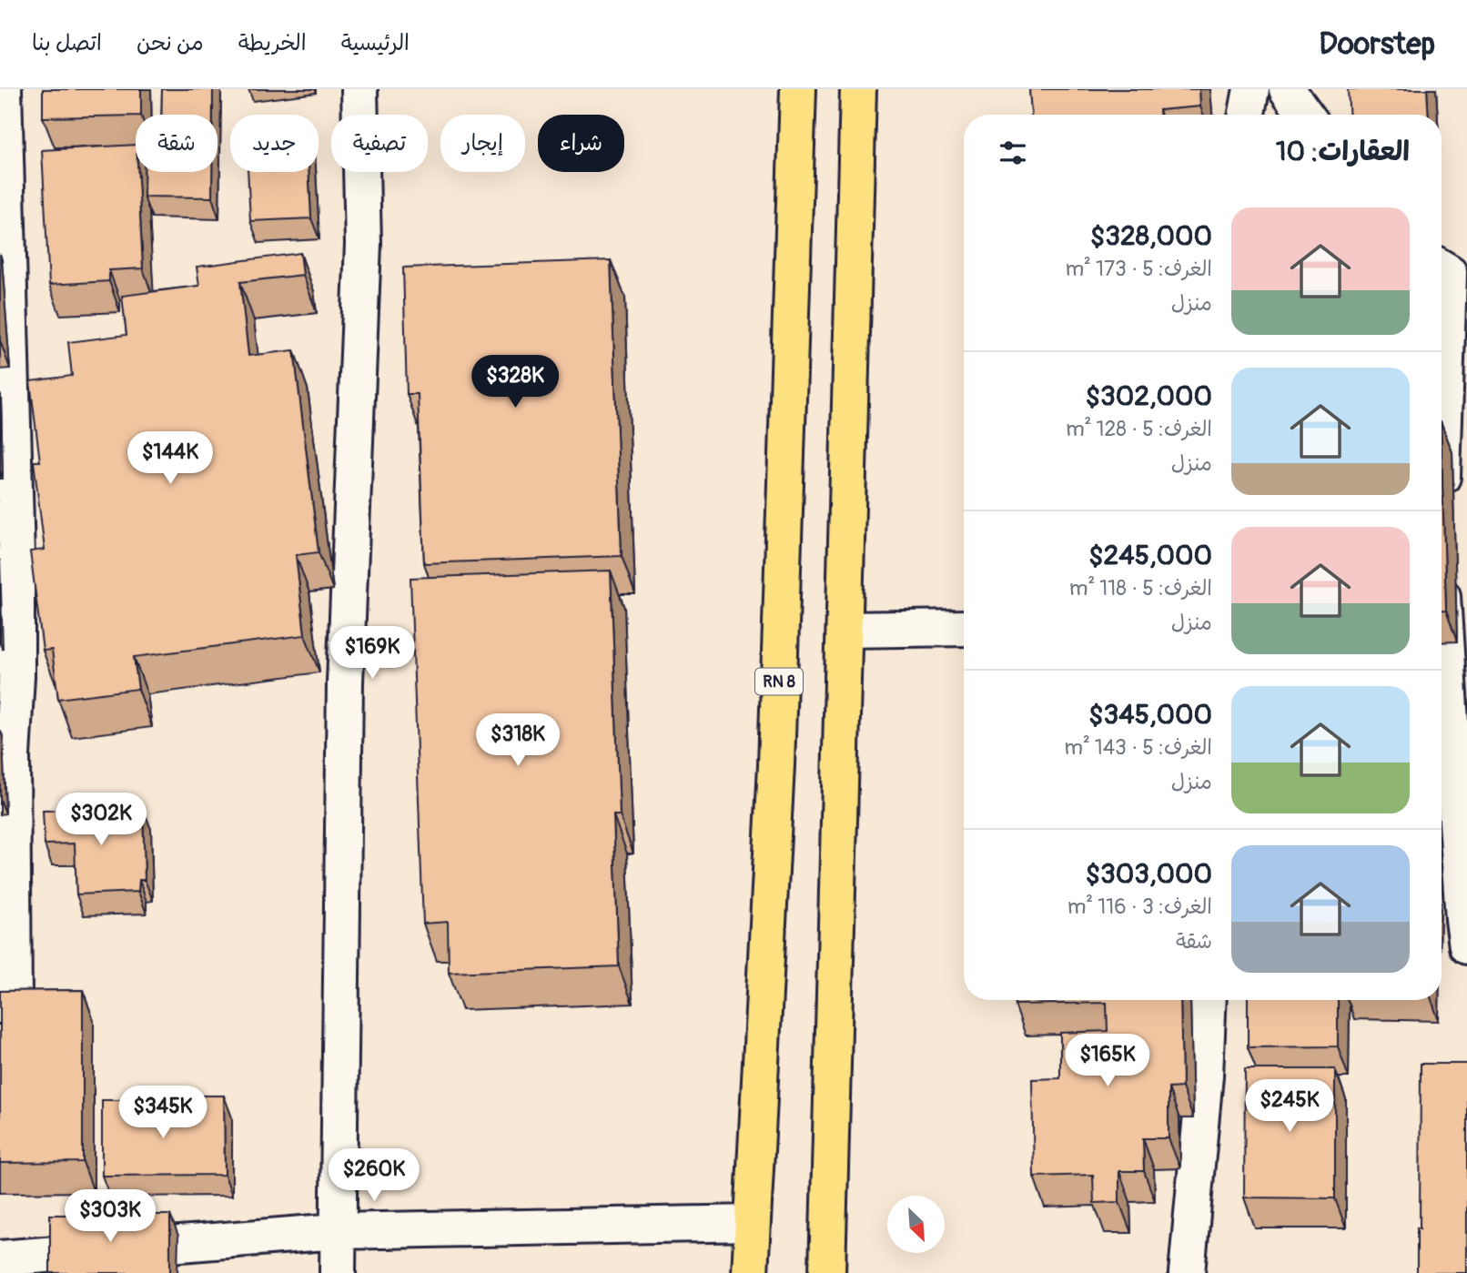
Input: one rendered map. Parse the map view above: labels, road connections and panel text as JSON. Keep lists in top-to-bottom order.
{
  "streets": {
    "highway": ["RN 8"]
  },
  "north": "bottom right",
  "page": {
    "header": "Doorstep",
    "nav": [
      "الرئيسية",
      "الخريطة",
      "من نحن",
      "اتصل بنا"
    ],
    "chip": [
      "شراء",
      "إيجار",
      "تصفية",
      "جديد",
      "شقة"
    ],
    "heading": "العقارات: 10",
    "list": [
      {
        "name": "$328,000",
        "note": "الغرف: 5 · 173 m² · منزل"
      },
      {
        "name": "$302,000",
        "note": "الغرف: 5 · 128 m² · منزل"
      },
      {
        "name": "$245,000",
        "note": "الغرف: 5 · 118 m² · منزل"
      },
      {
        "name": "$345,000",
        "note": "الغرف: 5 · 143 m² · منزل"
      },
      {
        "name": "$303,000",
        "note": "الغرف: 3 · 116 m² · شقة"
      }
    ],
    "price": [
      "$328K",
      "$144K",
      "$169K",
      "$318K",
      "$302K",
      "$165K",
      "$245K",
      "$345K",
      "$260K",
      "$303K"
    ]
  }
}
